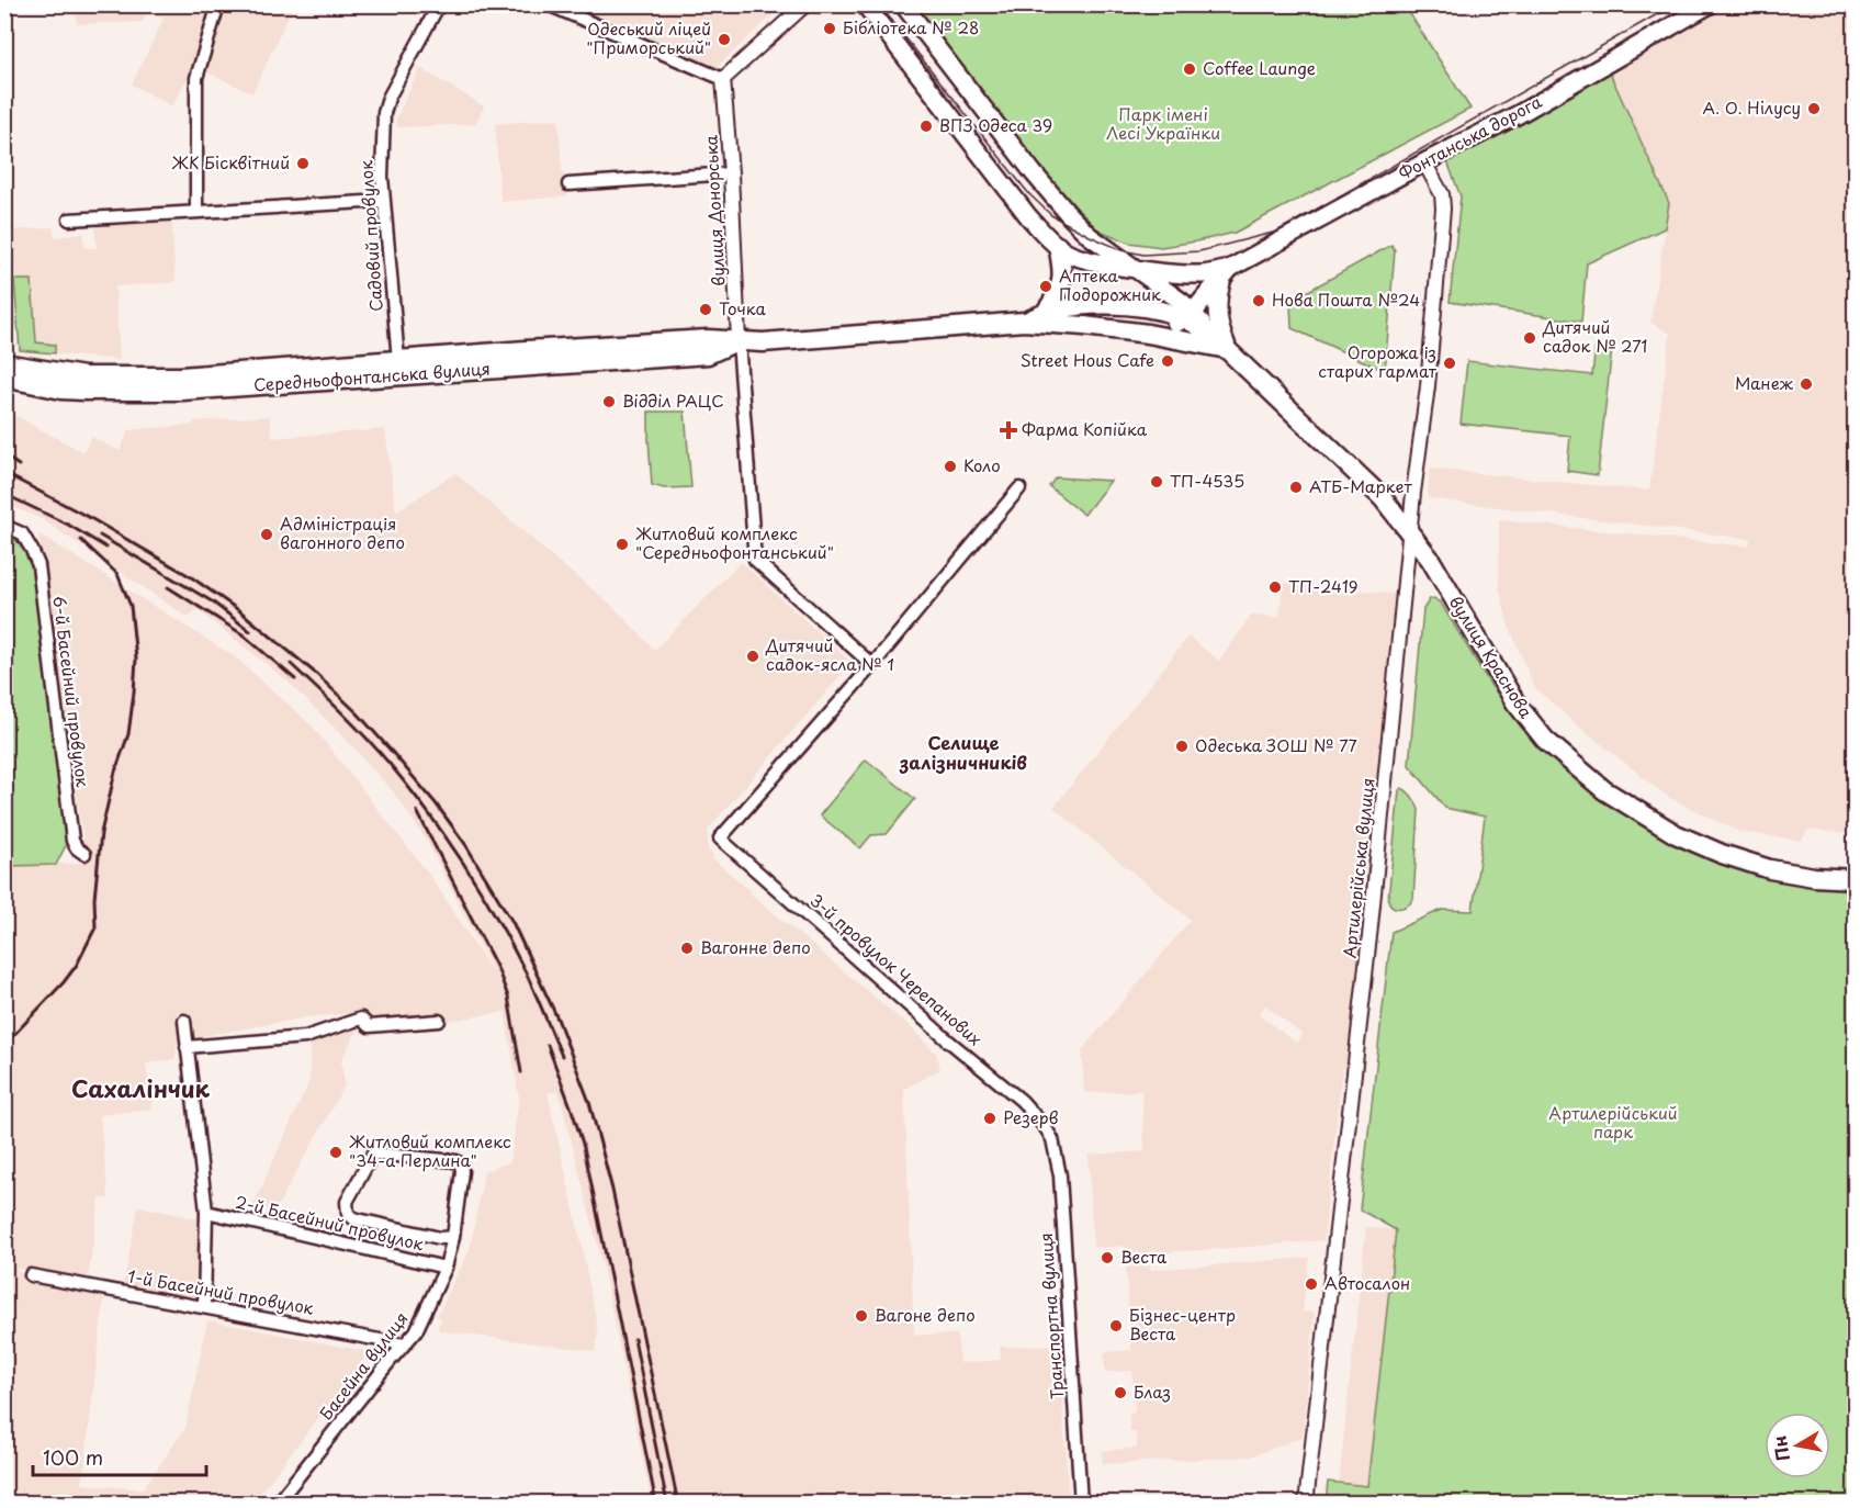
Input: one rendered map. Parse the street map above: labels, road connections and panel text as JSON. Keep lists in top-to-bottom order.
{
  "streets": {
    "main road": ["Фонтанська дорога", "Середньофонтанська вулиця", "вулиця Краснова"],
    "street": [
      "вулиця Донорська",
      "Садовий провулок",
      "6-й Басейний провулок",
      "Артилерійська вулиця",
      "3-й провулок Черепанових",
      "2-й Басейний провулок",
      "1-й Басейний провулок",
      "Транспортна вулиця",
      "Басейна вулиця"
    ]
  },
  "crossings": [
    ["Фонтанська дорога", "Артилерійська вулиця"],
    ["вулиця Донорська", "Середньофонтанська вулиця"],
    ["Садовий провулок", "Середньофонтанська вулиця"],
    ["Середньофонтанська вулиця", "вулиця Краснова"],
    ["вулиця Краснова", "Артилерійська вулиця"],
    ["3-й провулок Черепанових", "Транспортна вулиця"],
    ["2-й Басейний провулок", "Басейна вулиця"],
    ["1-й Басейний провулок", "Басейна вулиця"]
  ],
  "districts": ["Селище залізничників", "Сахалінчик"],
  "parks": ["Парк імені Лесі Українки", "Артилерійський парк"],
  "places": {
    "other": [
      "Бібліотека № 28",
      "Одеський ліцей \"Приморський\"",
      "Coffee Launge",
      "А. О. Нілусу",
      "ВПЗ Одеса 39",
      "ЖК Бісквітний",
      "Аптека Подорожник",
      "Нова Пошта №24",
      "Точка",
      "Дитячий садок № 271",
      "Street Hous Cafe",
      "Огорожа із старих гармат",
      "Манеж",
      "Відділ РАЦС",
      "Коло",
      "ТП-4535",
      "АТБ-Маркет",
      "Адміністрація вагонного депо",
      "Житловий комплекс \"Середньофонтанський\"",
      "ТП-2419",
      "Дитячий садок-ясла № 1",
      "Одеська ЗОШ № 77",
      "Вагонне депо",
      "Резерв",
      "Житловий комплекс \"34-а Перлина\"",
      "Веста",
      "Автосалон",
      "Вагоне депо",
      "Бізнес-центр Веста",
      "Блаз"
    ],
    "health": ["Фарма Копійка"]
  },
  "scale_bar": "100 m",
  "north": "left"
}
